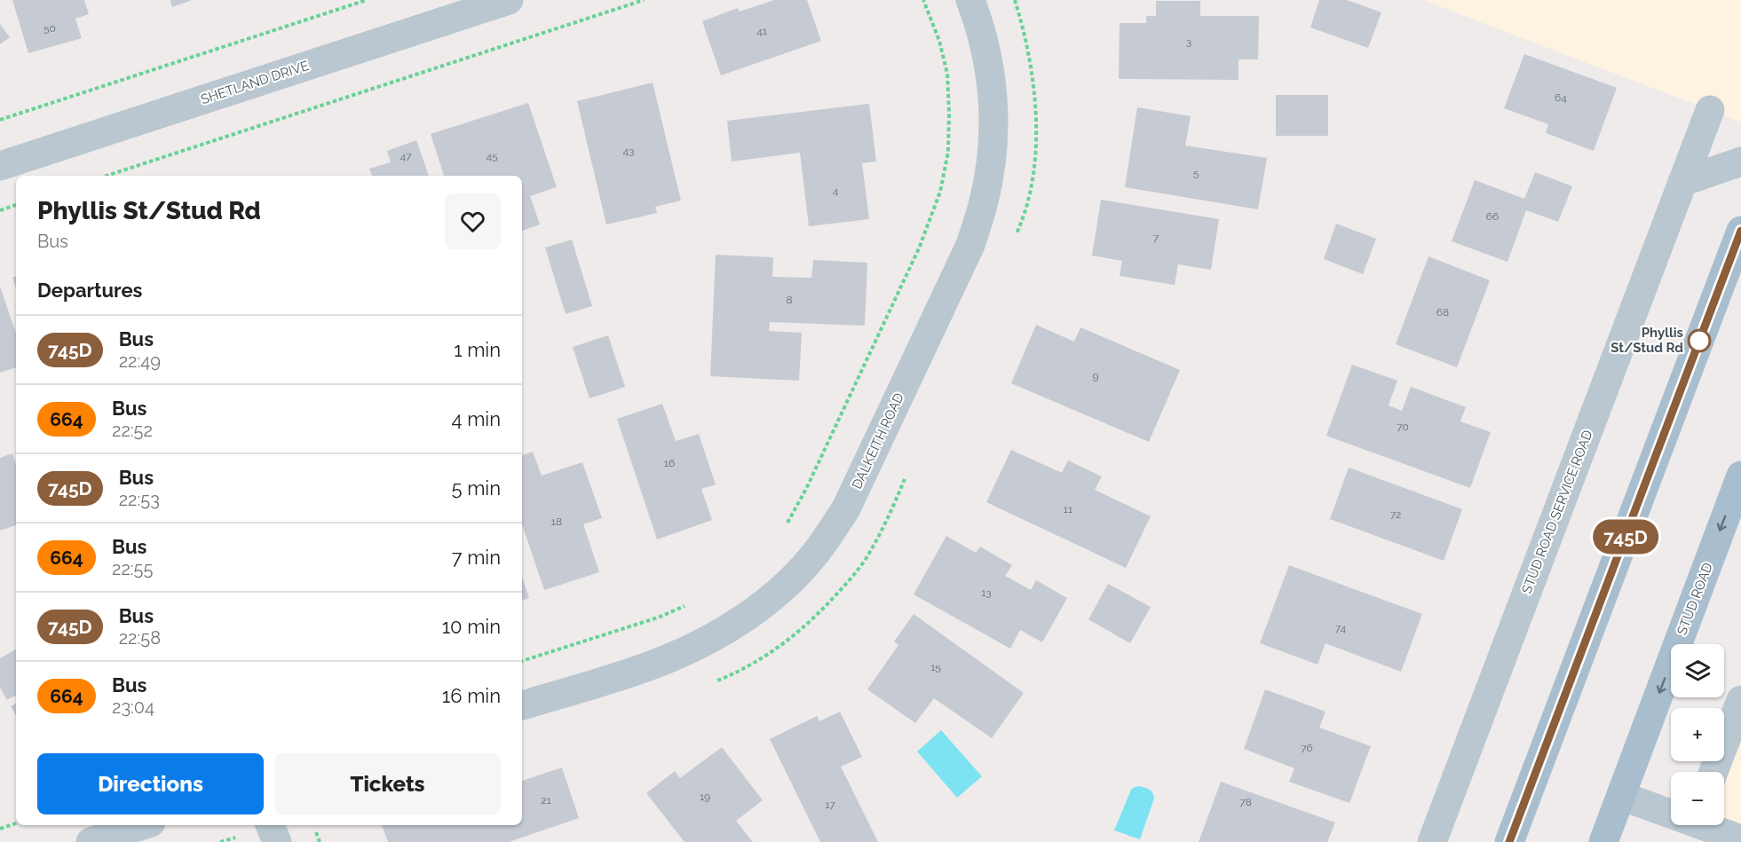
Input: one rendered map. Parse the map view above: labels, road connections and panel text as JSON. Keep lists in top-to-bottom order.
{
  "streets": {
    "main road": ["STUD ROAD"],
    "street": ["SHETLAND DRIVE", "DALKEITH ROAD", "STUD ROAD SERVICE ROAD"]
  },
  "places": ["Phyllis St/Stud Rd"],
  "lines": ["bus line 745D"],
  "house_numbers": [
    "50",
    "41",
    "3",
    "64",
    "43",
    "47",
    "45",
    "5",
    "4",
    "66",
    "7",
    "8",
    "68",
    "9",
    "70",
    "16",
    "11",
    "72",
    "18",
    "13",
    "74",
    "15",
    "76",
    "19",
    "21",
    "78",
    "17"
  ],
  "page": {
    "on_map": "745D",
    "heading": [
      ["Phyllis St/Stud Rd", "Bus"],
      "Departures"
    ],
    "list": [
      {
        "mark": "745D",
        "name": "Bus",
        "note": "22:49",
        "value": "1 min"
      },
      {
        "mark": "664",
        "name": "Bus",
        "note": "22:52",
        "value": "4 min"
      },
      {
        "mark": "745D",
        "name": "Bus",
        "note": "22:53",
        "value": "5 min"
      },
      {
        "mark": "664",
        "name": "Bus",
        "note": "22:55",
        "value": "7 min"
      },
      {
        "mark": "745D",
        "name": "Bus",
        "note": "22:58",
        "value": "10 min"
      },
      {
        "mark": "664",
        "name": "Bus",
        "note": "23:04",
        "value": "16 min"
      }
    ],
    "map_buttons": ["+", "−"],
    "buttons": ["Directions", "Tickets"]
  }
}
